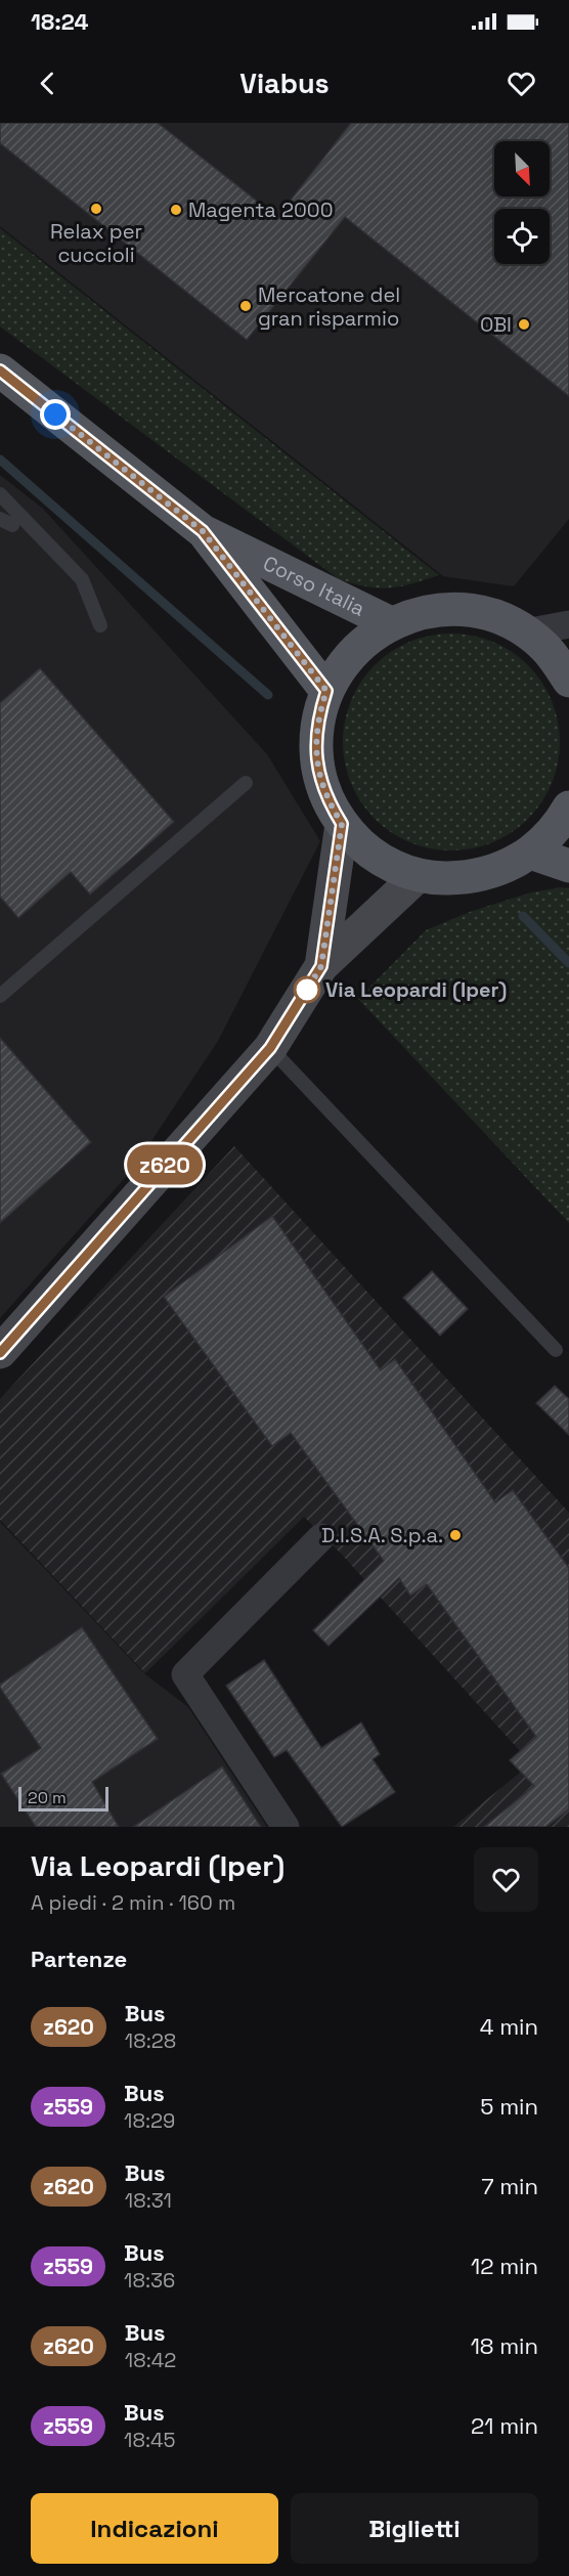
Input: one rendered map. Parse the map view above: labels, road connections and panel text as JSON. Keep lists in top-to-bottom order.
{
  "streets": {
    "main road": ["Corso Italia"]
  },
  "places": [
    "Relax per cuccioli",
    "Magenta 2000",
    "Mercatone del gran risparmio",
    "OBI",
    "Via Leopardi (Iper)",
    "D.I.S.A. S.p.a."
  ],
  "lines": ["bus line z620"],
  "scale_bar": "20 m",
  "north": "bottom right",
  "page": {
    "status": "18:24",
    "header": "Viabus",
    "on_map": "z620",
    "scale": "20 m",
    "heading": [
      ["Via Leopardi (Iper)", "A piedi · 2 min · 160 m"],
      "Partenze"
    ],
    "list": [
      {
        "mark": "z620",
        "name": "Bus",
        "note": "18:28",
        "value": "4 min"
      },
      {
        "mark": "z559",
        "name": "Bus",
        "note": "18:29",
        "value": "5 min"
      },
      {
        "mark": "z620",
        "name": "Bus",
        "note": "18:31",
        "value": "7 min"
      },
      {
        "mark": "z559",
        "name": "Bus",
        "note": "18:36",
        "value": "12 min"
      },
      {
        "mark": "z620",
        "name": "Bus",
        "note": "18:42",
        "value": "18 min"
      },
      {
        "mark": "z559",
        "name": "Bus",
        "note": "18:45",
        "value": "21 min"
      }
    ],
    "buttons": ["Indicazioni", "Biglietti"]
  }
}
